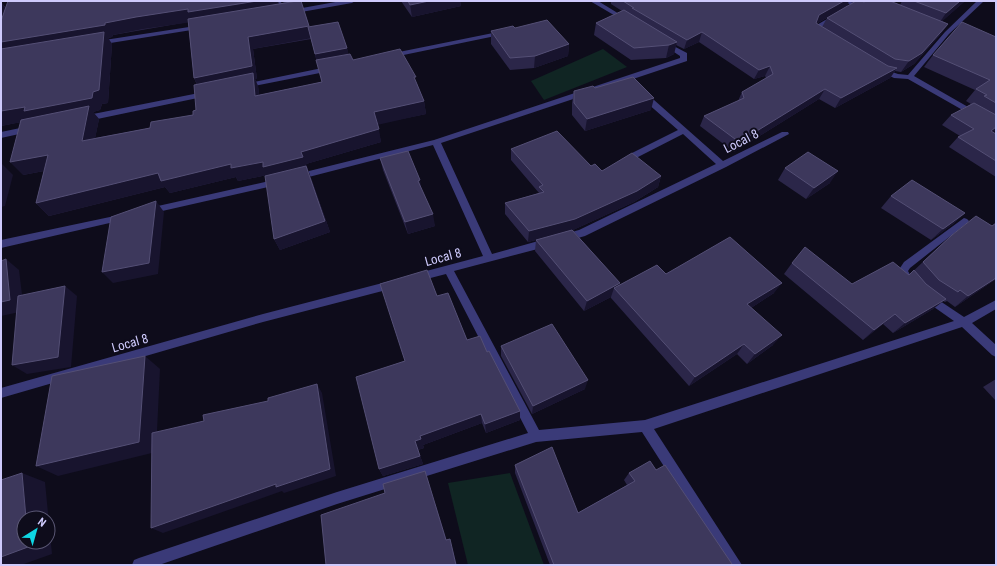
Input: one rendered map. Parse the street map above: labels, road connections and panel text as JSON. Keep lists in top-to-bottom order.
{
  "streets": {
    "street": ["Local 8"]
  },
  "north": "top right"
}
